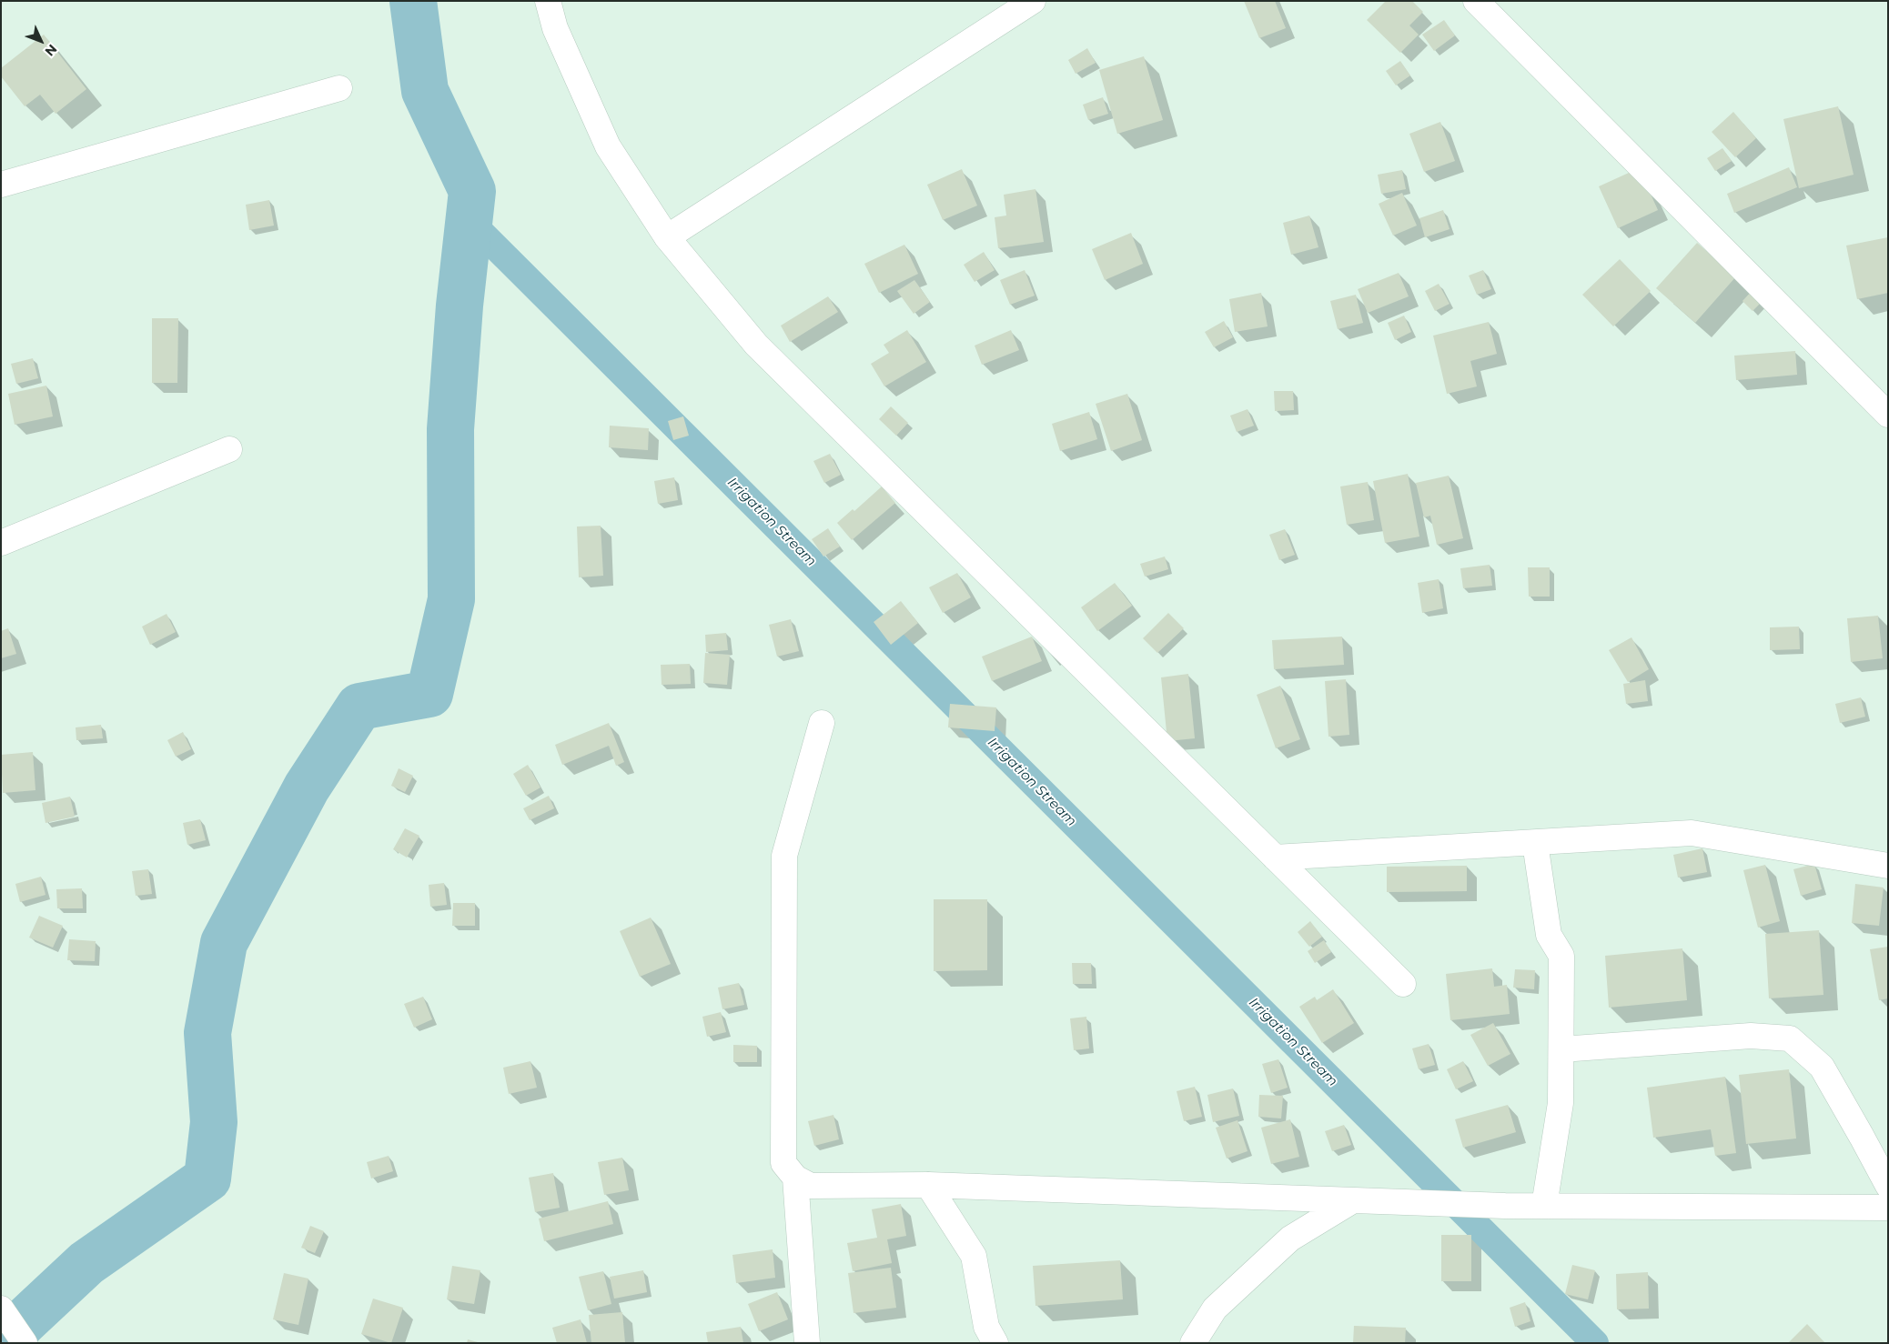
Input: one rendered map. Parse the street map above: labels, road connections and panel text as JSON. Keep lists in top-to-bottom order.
{
  "water": ["Irrigation Stream"],
  "north": "bottom right"
}
